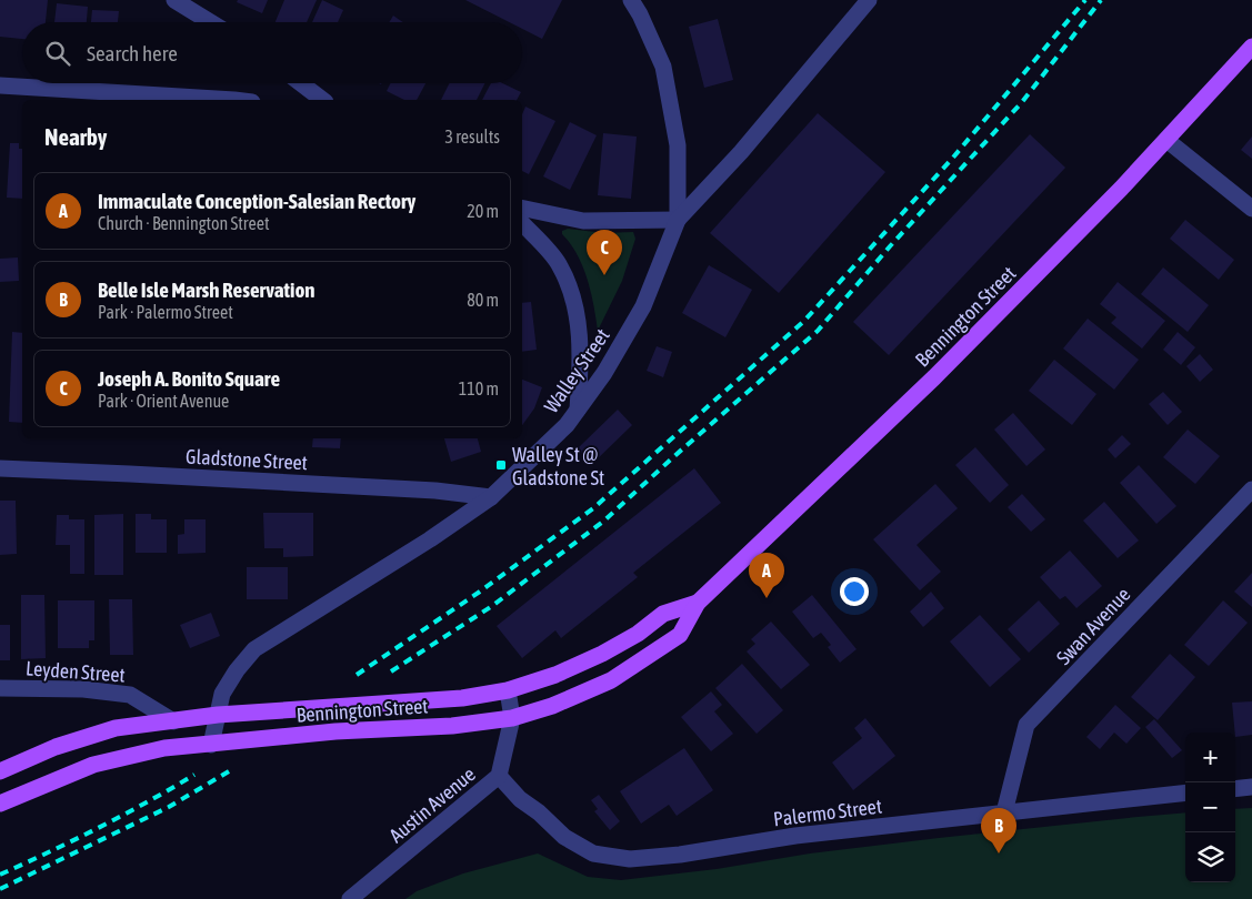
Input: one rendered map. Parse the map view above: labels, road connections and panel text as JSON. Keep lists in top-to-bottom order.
{
  "streets": {
    "main road": ["Bennington Street"],
    "street": [
      "Walley Street",
      "Gladstone Street",
      "Swan Avenue",
      "Leyden Street",
      "Austin Avenue",
      "Palermo Street"
    ]
  },
  "crossings": [
    ["Bennington Street", "Walley Street"],
    ["Bennington Street", "Leyden Street"],
    ["Bennington Street", "Austin Avenue"],
    ["Walley Street", "Gladstone Street"],
    ["Swan Avenue", "Palermo Street"],
    ["Austin Avenue", "Palermo Street"]
  ],
  "places": {
    "transit": ["Walley St @ Gladstone St"]
  },
  "page": {
    "search": "Search here",
    "heading": ["Nearby", "3 results"],
    "list": [
      {
        "mark": "A",
        "name": "Immaculate Conception-Salesian Rectory",
        "note": "Church · Bennington Street",
        "value": "20 m"
      },
      {
        "mark": "B",
        "name": "Belle Isle Marsh Reservation",
        "note": "Park · Palermo Street",
        "value": "80 m"
      },
      {
        "mark": "C",
        "name": "Joseph A. Bonito Square",
        "note": "Park · Orient Avenue",
        "value": "110 m"
      }
    ],
    "pins": ["C", "A", "B"],
    "map_buttons": ["+", "−"]
  }
}
